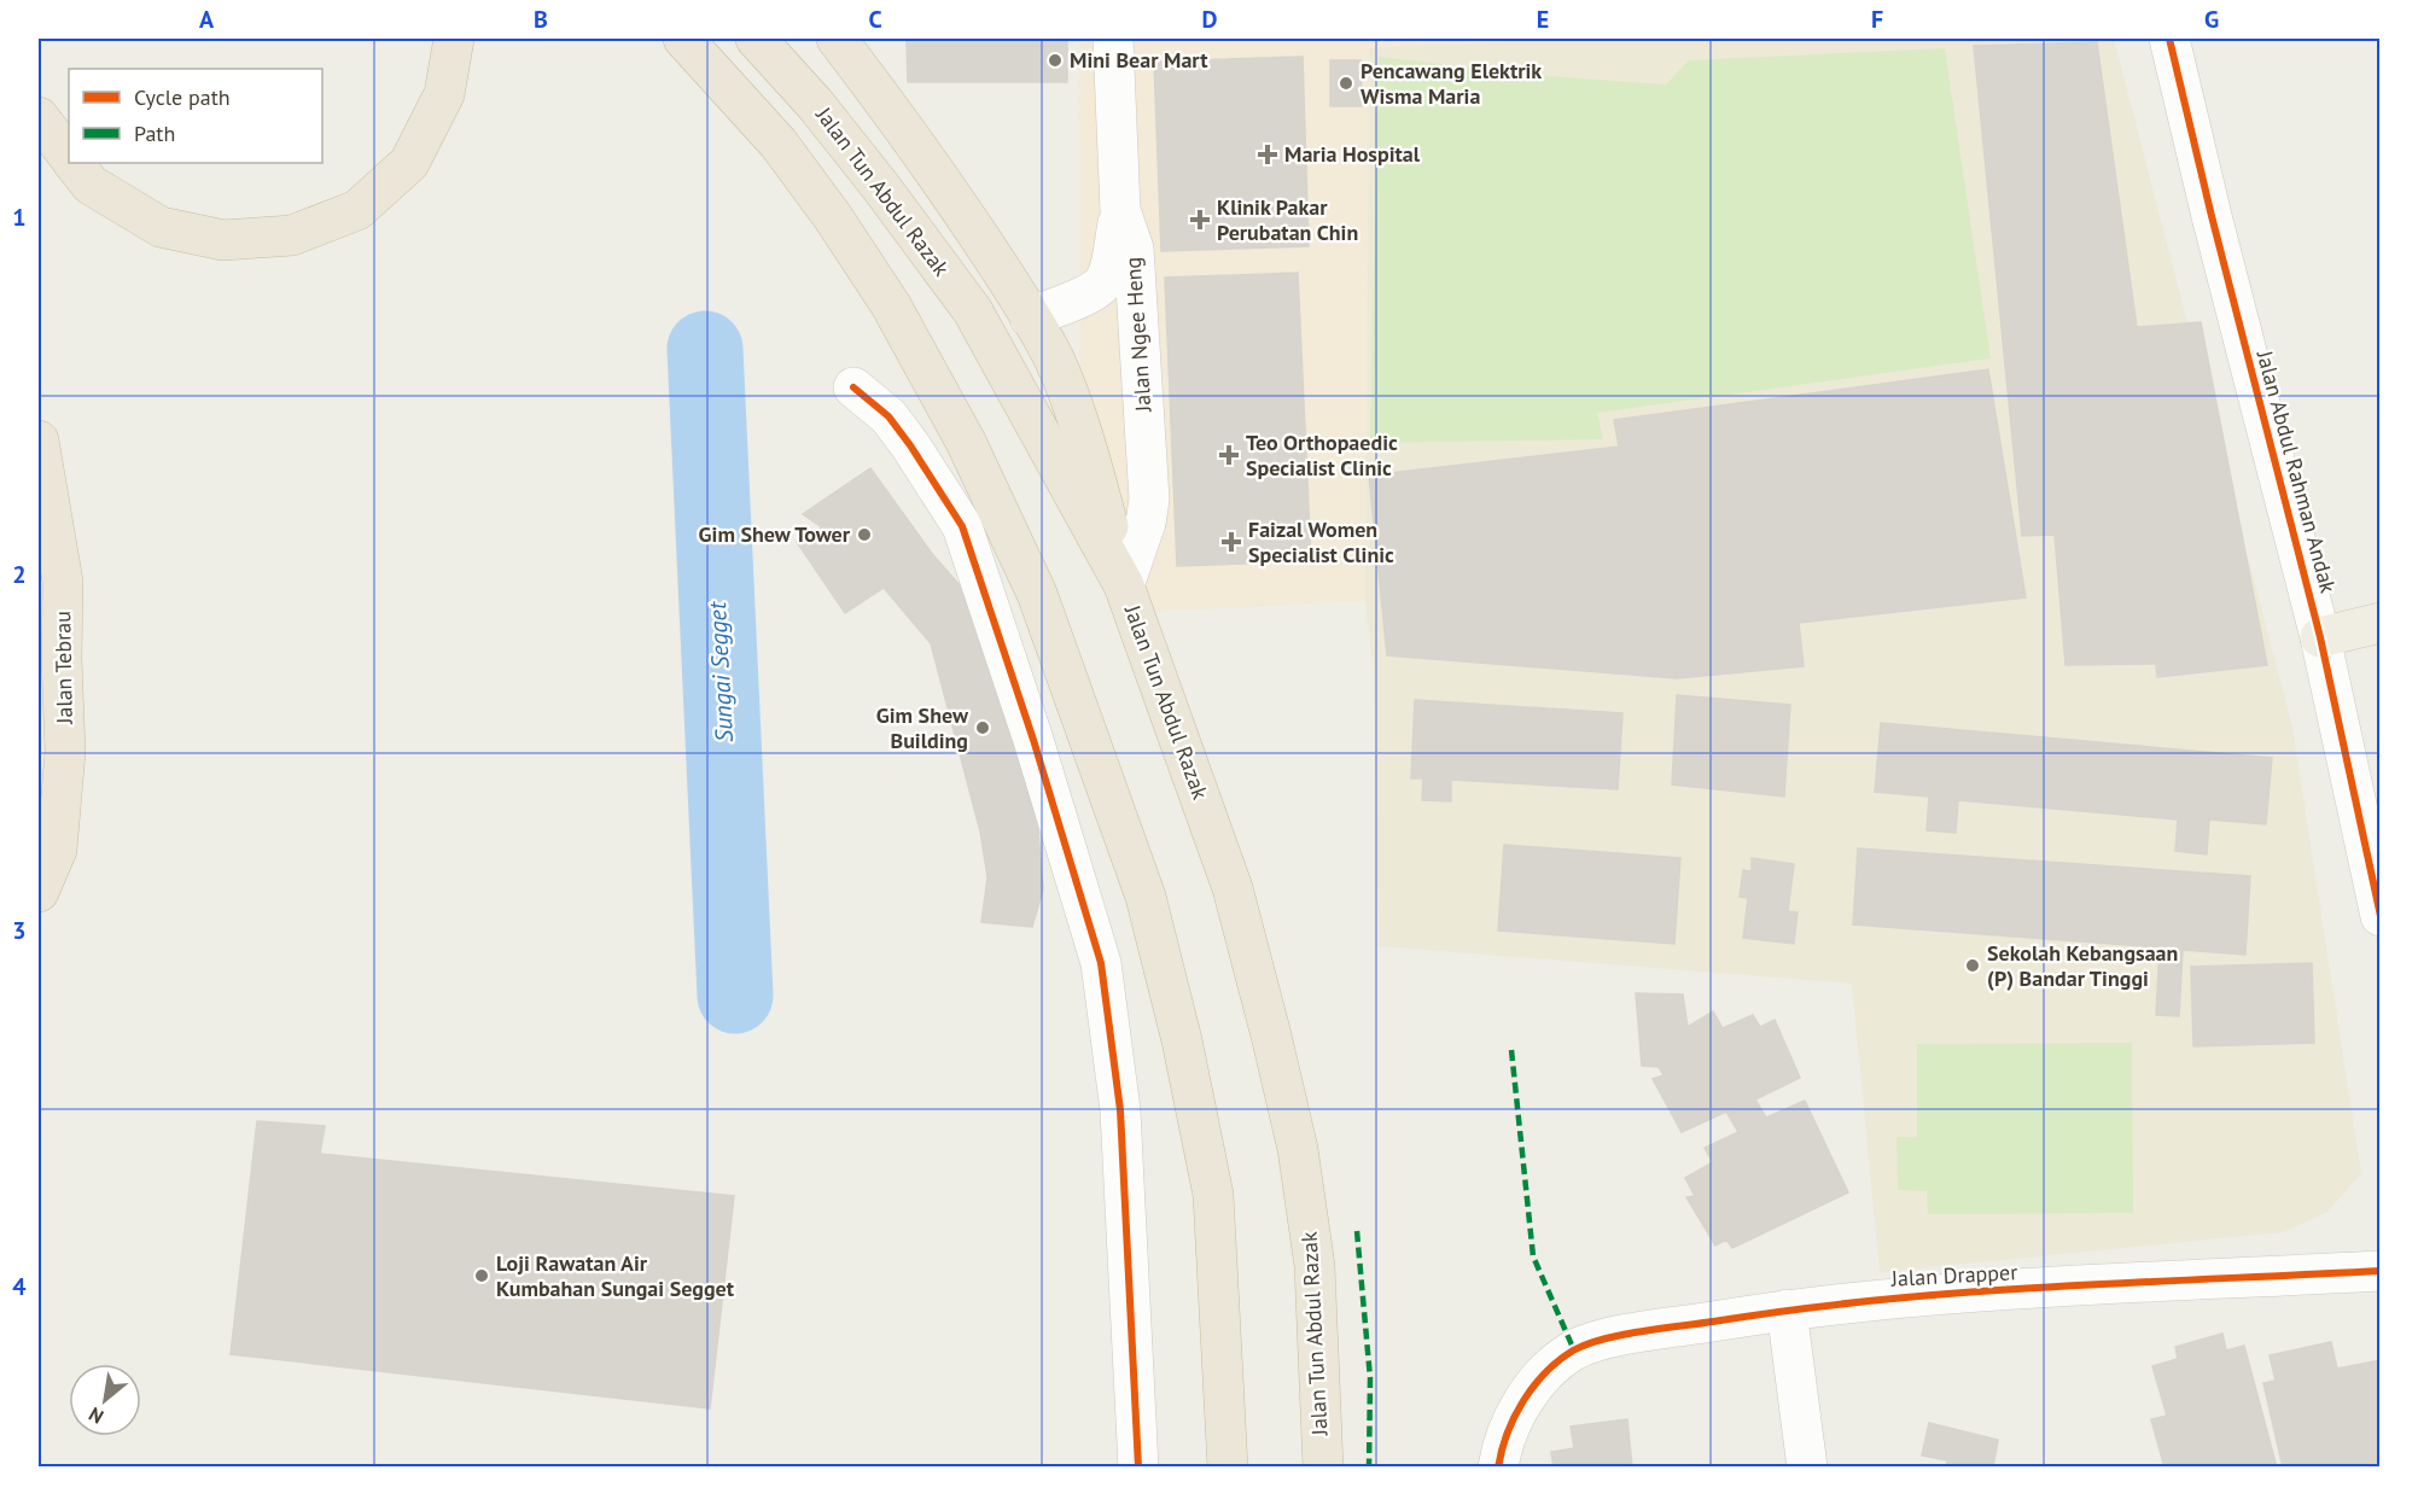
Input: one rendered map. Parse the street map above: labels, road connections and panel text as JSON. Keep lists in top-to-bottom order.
{
  "streets": {
    "highway": ["Jalan Tun Abdul Razak", "Jalan Tebrau"],
    "street": ["Jalan Ngee Heng", "Jalan Abdul Rahman Andak", "Jalan Drapper"]
  },
  "crossings": [
    ["Jalan Tun Abdul Razak", "Jalan Ngee Heng"]
  ],
  "water": ["Sungai Segget"],
  "places": {
    "other": [
      "Mini Bear Mart",
      "Pencawang Elektrik Wisma Maria",
      "Gim Shew Tower",
      "Gim Shew Building",
      "Sekolah Kebangsaan (P) Bandar Tinggi",
      "Loji Rawatan Air Kumbahan Sungai Segget"
    ],
    "health": [
      "Maria Hospital",
      "Klinik Pakar Perubatan Chin",
      "Teo Orthopaedic Specialist Clinic",
      "Faizal Women Specialist Clinic"
    ]
  },
  "legend": ["Cycle path", "Path"],
  "north": "bottom left",
  "grid": {
    "columns": [
      "A",
      "B",
      "C",
      "D",
      "E",
      "F",
      "G"
    ],
    "rows": [
      "1",
      "2",
      "3",
      "4"
    ]
  }
}
